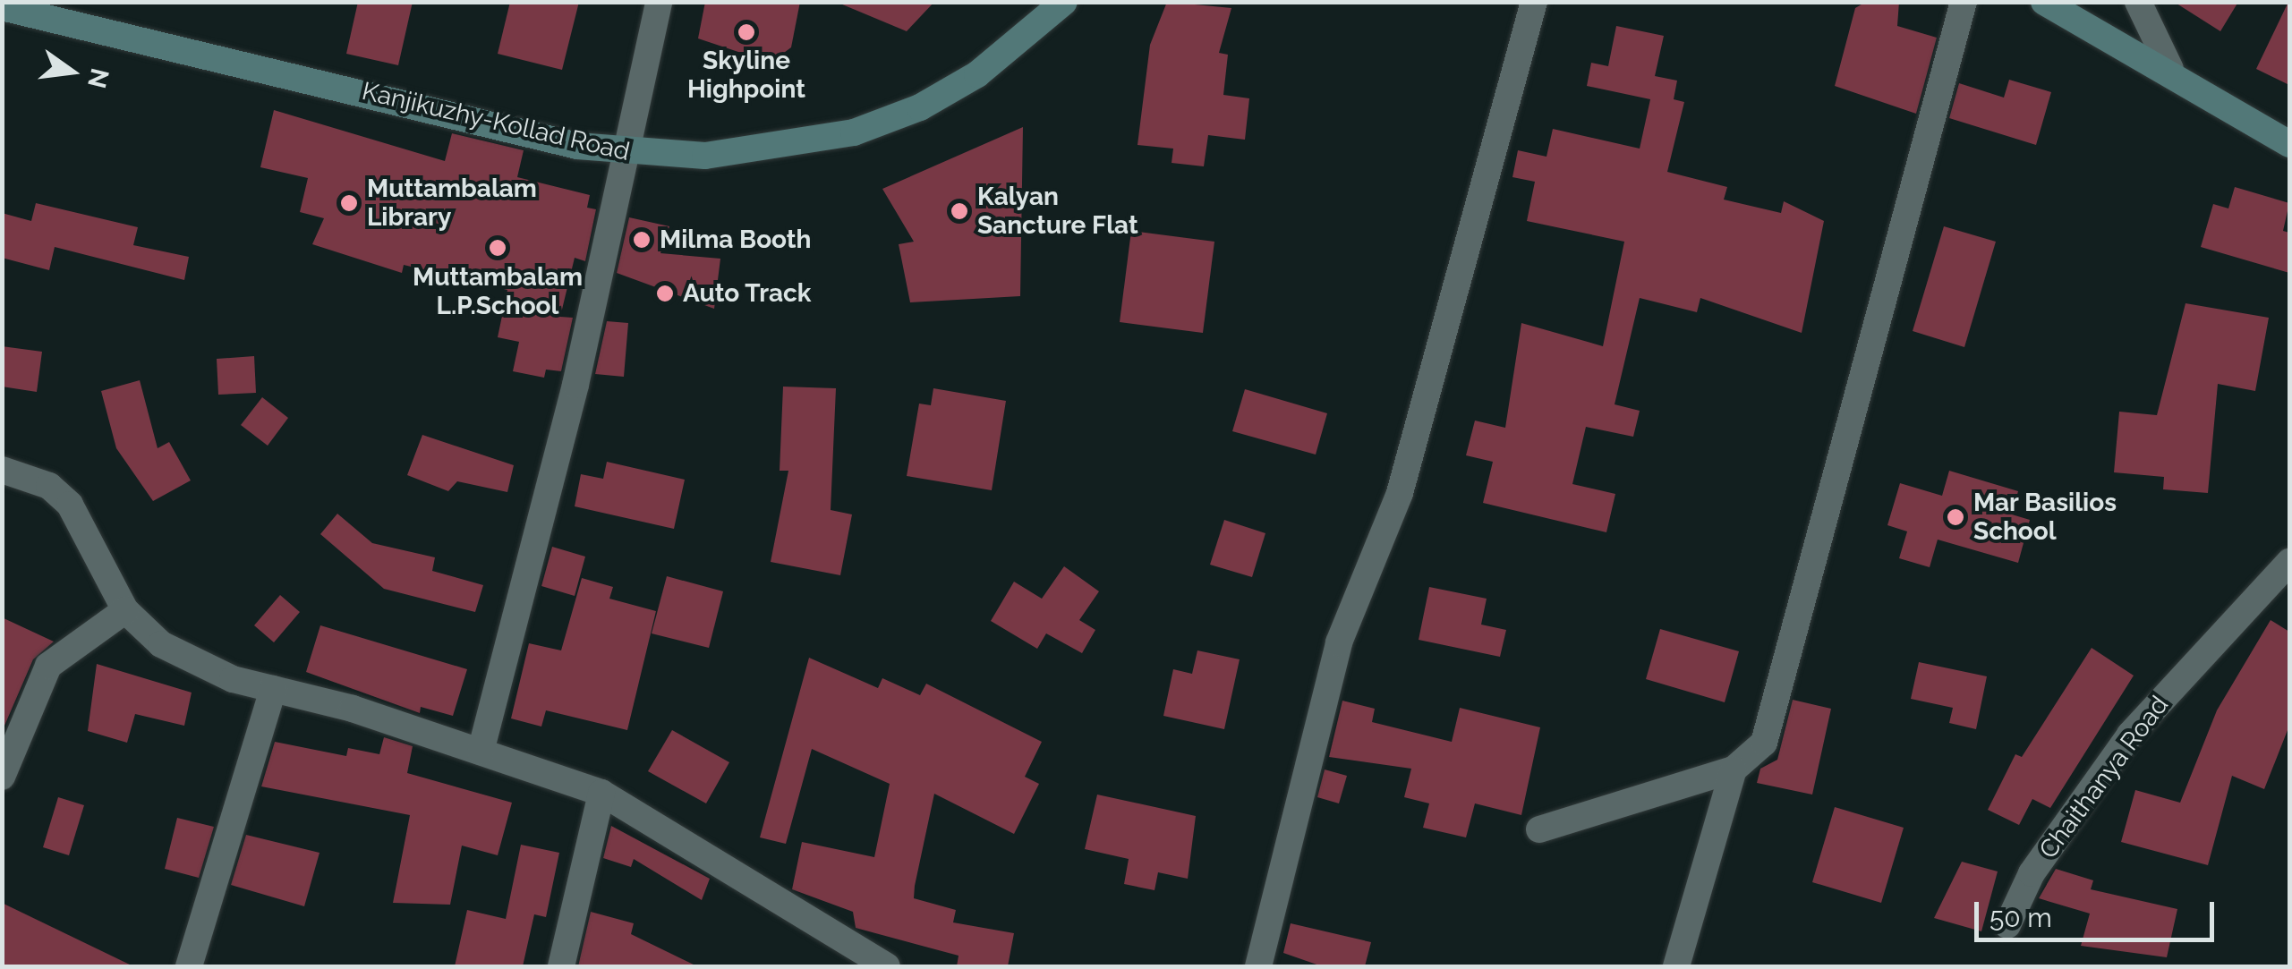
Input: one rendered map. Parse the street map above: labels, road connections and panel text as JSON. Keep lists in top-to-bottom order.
{
  "streets": {
    "main road": ["Kanjikuzhy-Kollad Road"],
    "street": ["Chaithanya Road"]
  },
  "places": [
    "Skyline Highpoint",
    "Muttambalam Library",
    "Kalyan Sancture Flat",
    "Milma Booth",
    "Muttambalam L.P.School",
    "Auto Track",
    "Mar Basilios School"
  ],
  "scale_bar": "50 m",
  "north": "right"
}
